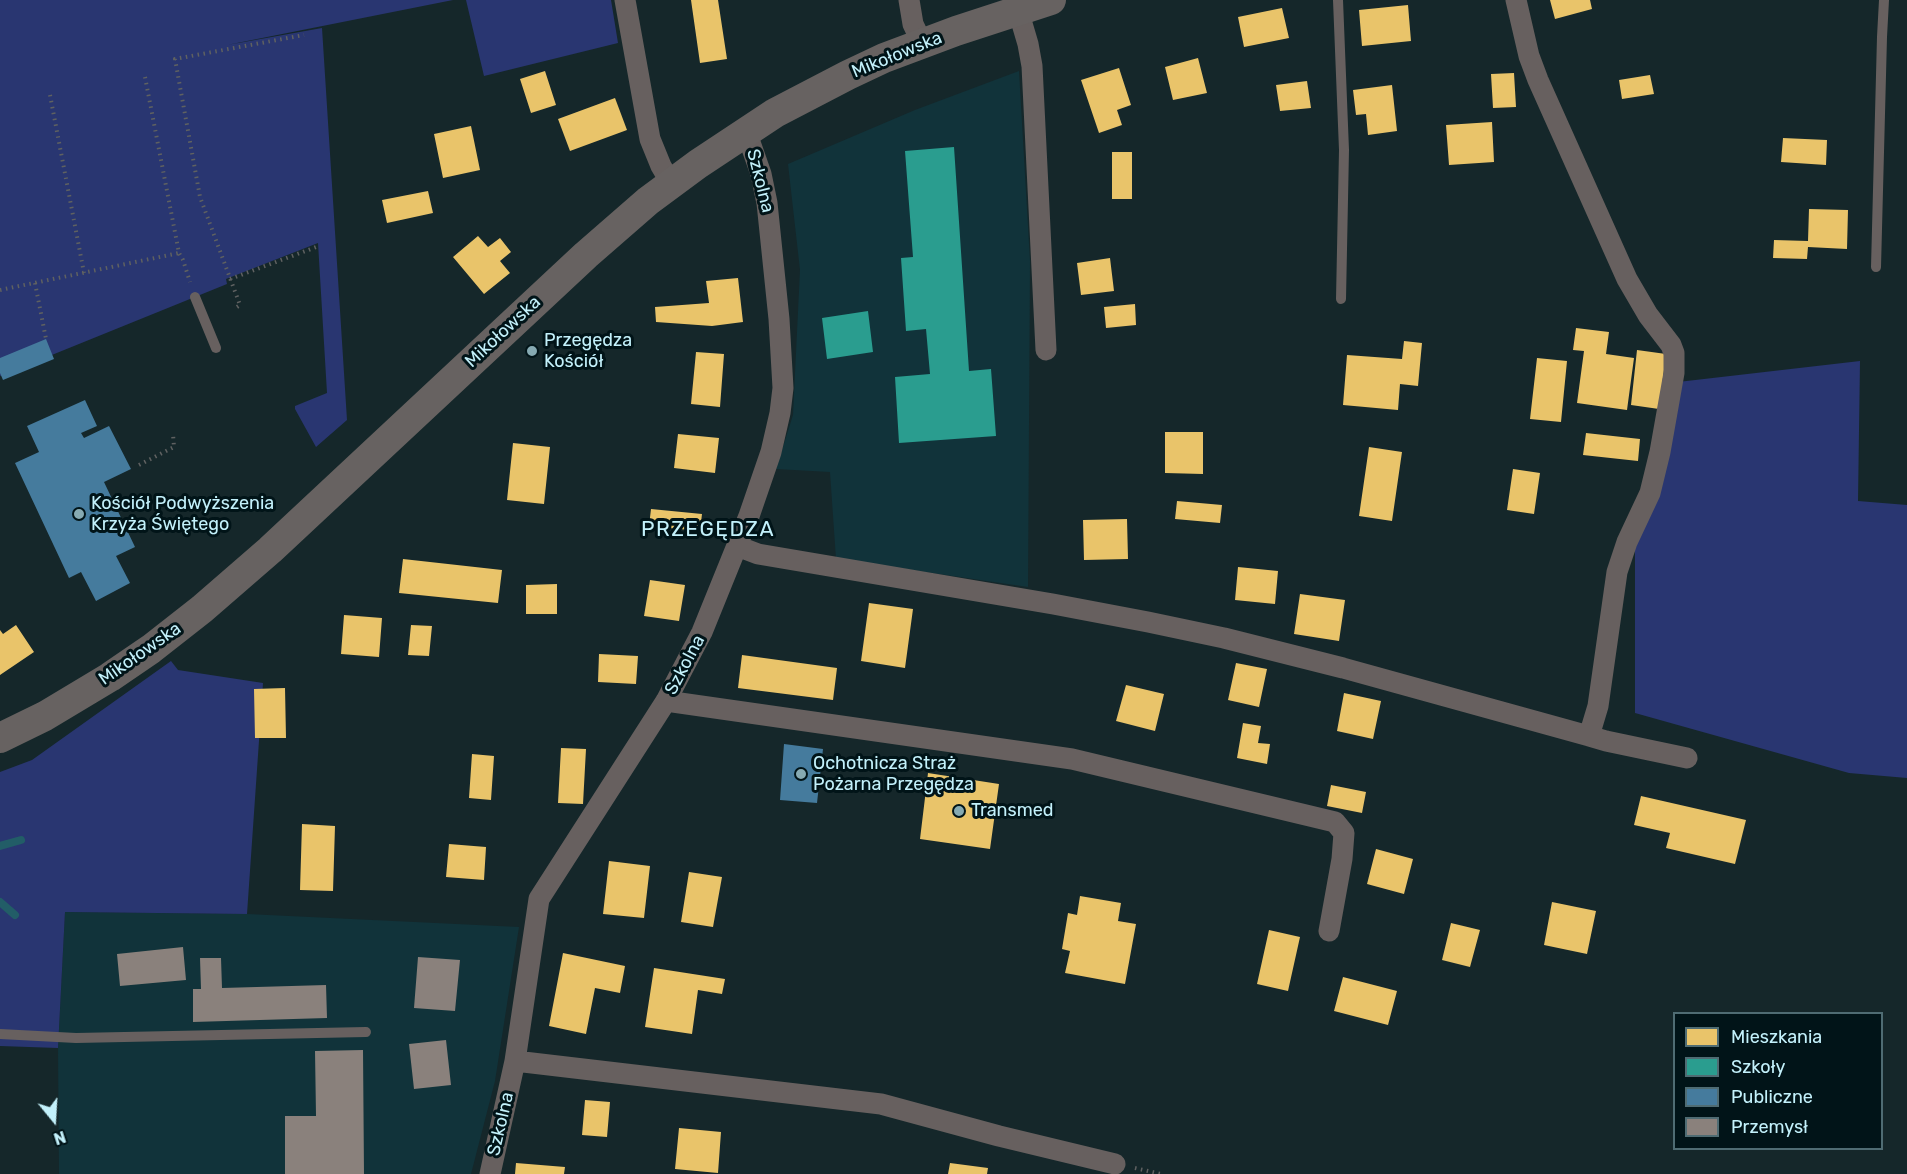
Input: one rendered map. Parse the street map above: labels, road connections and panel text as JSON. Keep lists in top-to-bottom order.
{
  "streets": {
    "main road": ["Mikołowska"],
    "street": ["Szkolna"]
  },
  "crossings": [
    ["Mikołowska", "Szkolna"]
  ],
  "districts": ["PRZEGĘDZA"],
  "places": [
    "Przegędza Kościół",
    "Kościół Podwyższenia Krzyża Świętego",
    "Ochotnicza Straż Pożarna Przegędza",
    "Transmed"
  ],
  "legend": [
    "Mieszkania",
    "Szkoły",
    "Publiczne",
    "Przemysł"
  ],
  "north": "bottom"
}
